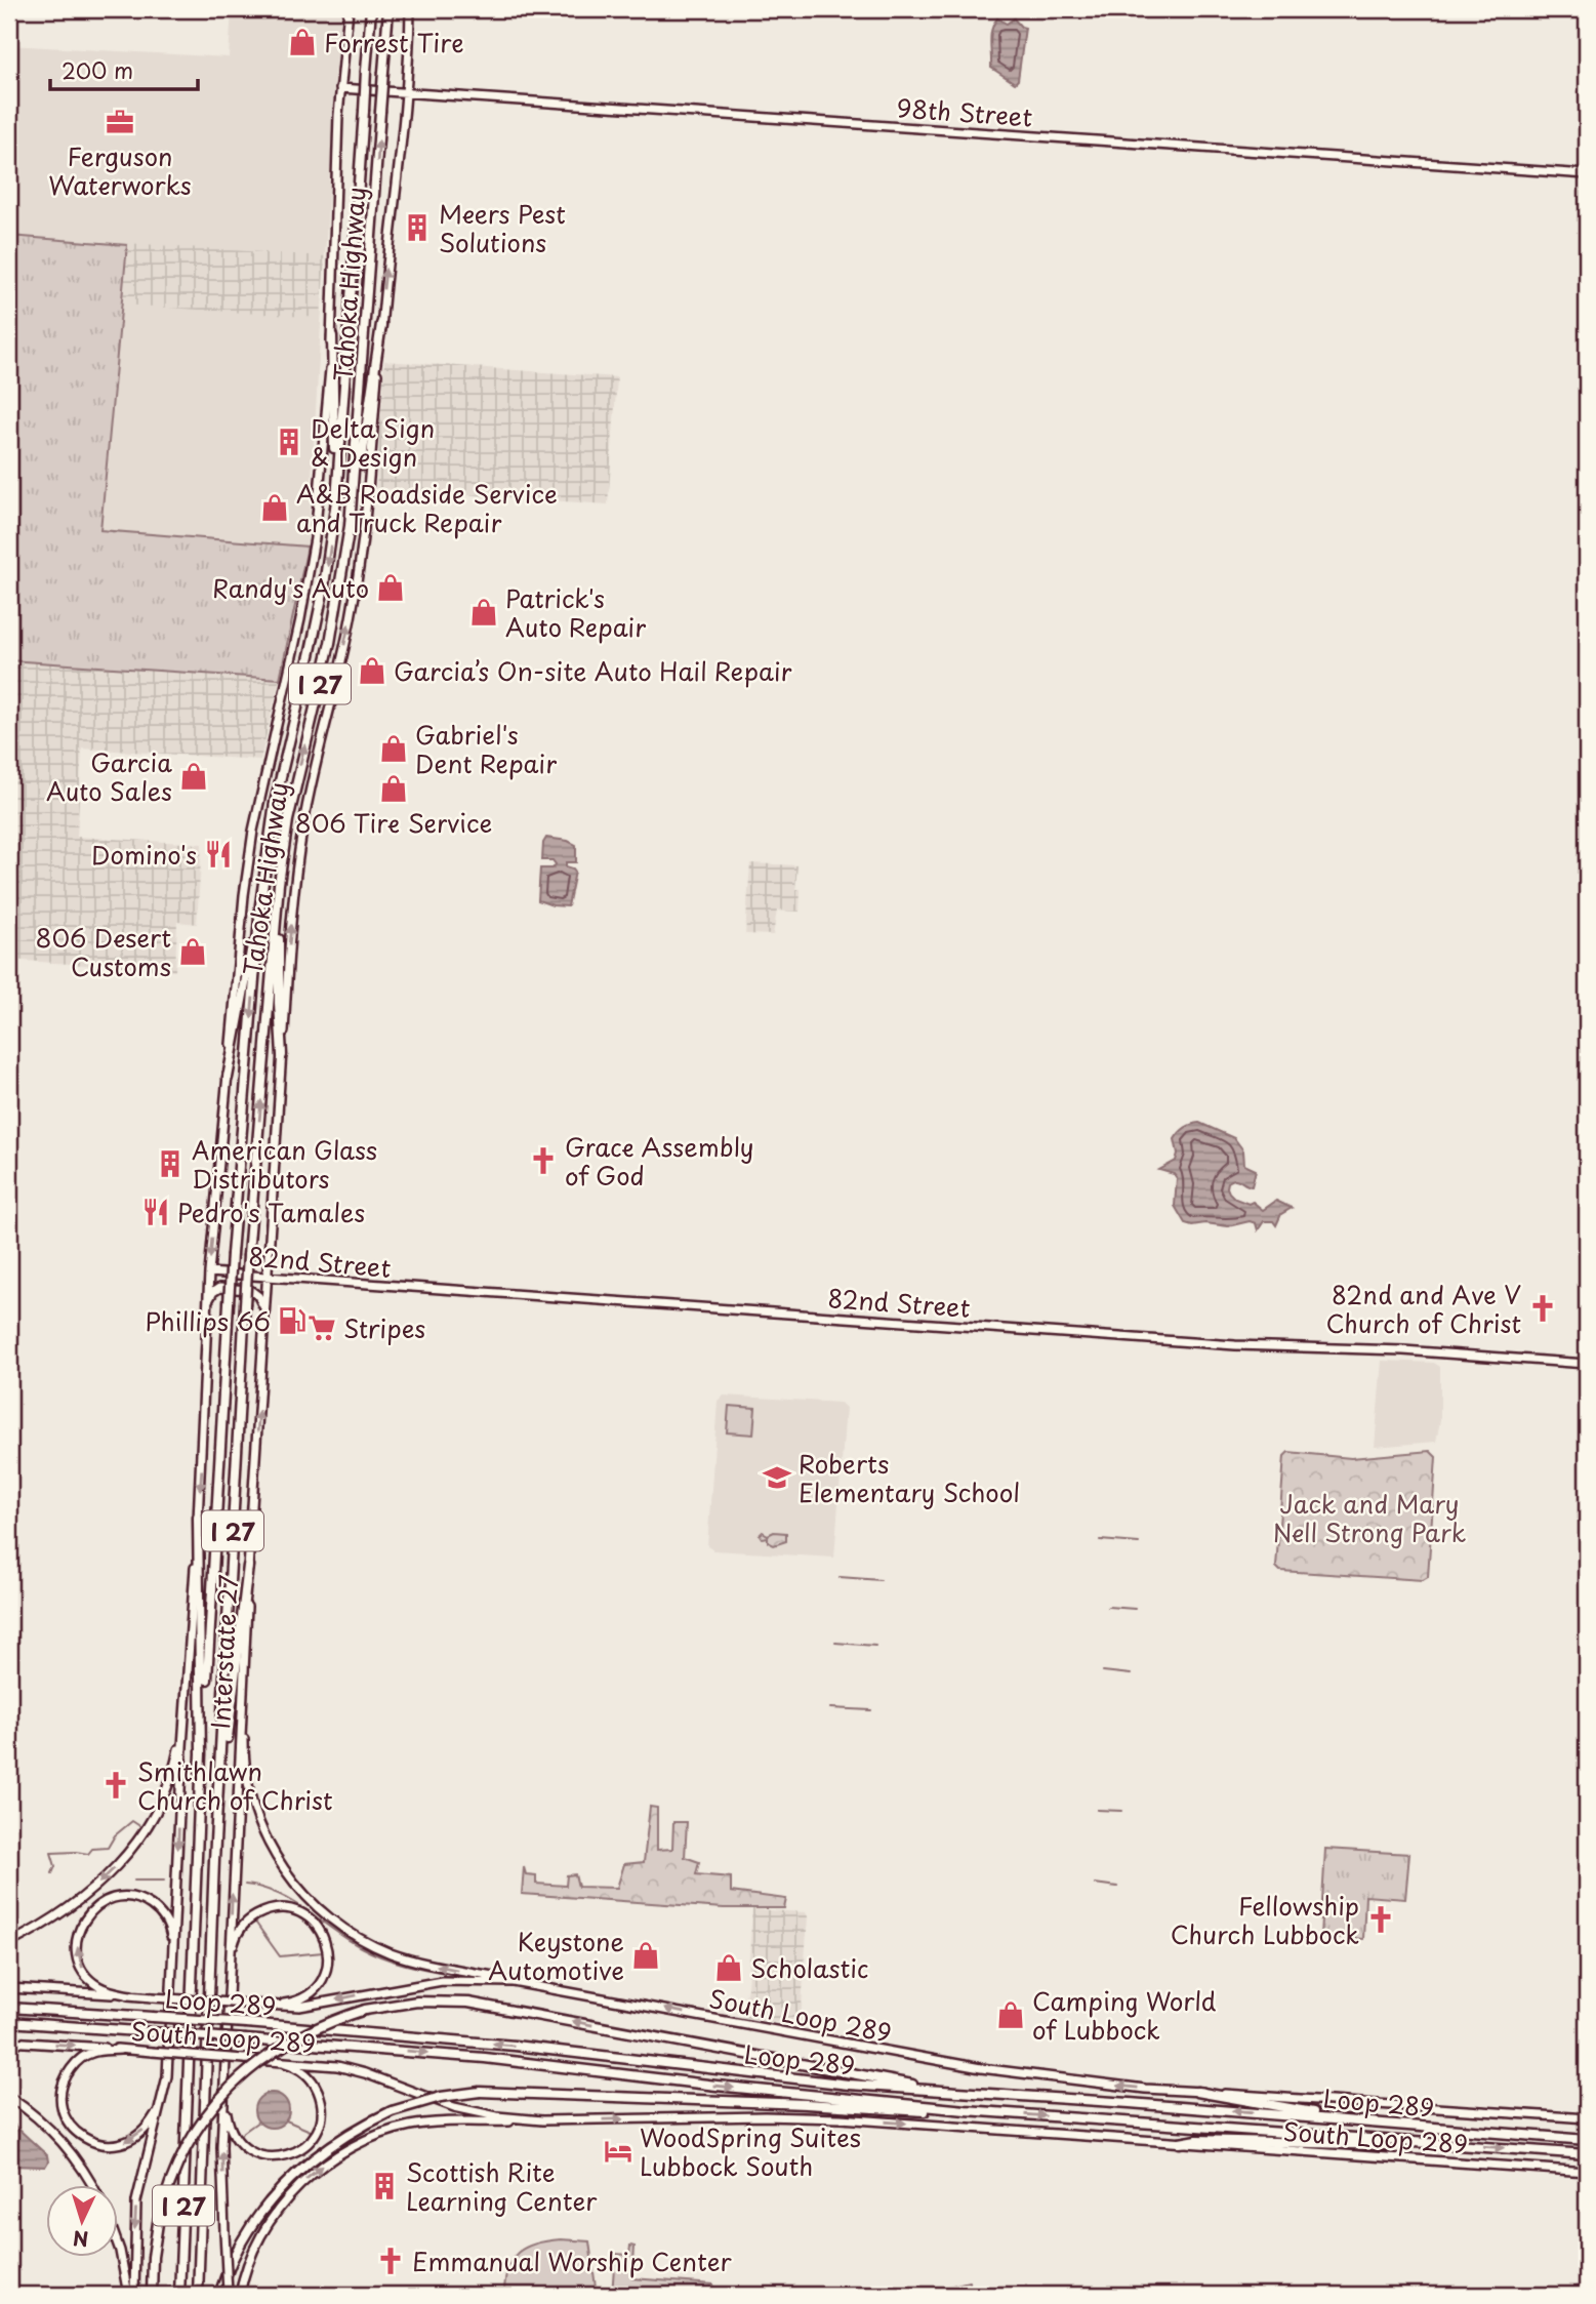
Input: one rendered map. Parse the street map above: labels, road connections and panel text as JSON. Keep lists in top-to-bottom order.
{
  "streets": {
    "highway": ["Tahoka Highway", "I 27", "Loop 289"],
    "main road": [
      "98th Street",
      "82nd Street",
      "Interstate 27",
      "South Loop 289"
    ]
  },
  "crossings": [
    ["98th Street", "Tahoka Highway"],
    ["Tahoka Highway", "I 27"],
    ["Tahoka Highway", "Interstate 27"],
    ["82nd Street", "Interstate 27"]
  ],
  "parks": ["Jack and Mary Nell Strong Park"],
  "places": {
    "shop": [
      "Forrest Tire",
      "A&B Roadside Service and Truck Repair",
      "Randy's Auto",
      "Patrick's Auto Repair",
      "Garcia’s On-site Auto Hail Repair",
      "Gabriel's Dent Repair",
      "Garcia Auto Sales",
      "806 Tire Service",
      "806 Desert Customs",
      "Keystone Automotive",
      "Scholastic",
      "Camping World of Lubbock"
    ],
    "office": ["Ferguson Waterworks"],
    "building": [
      "Meers Pest Solutions",
      "Delta Sign & Design",
      "American Glass Distributors",
      "Scottish Rite Learning Center"
    ],
    "restaurant": ["Domino's", "Pedro's Tamales"],
    "church": [
      "Grace Assembly of God",
      "82nd and Ave V Church of Christ",
      "Smithlawn Church of Christ",
      "Fellowship Church Lubbock",
      "Emmanual Worship Center"
    ],
    "fuel station": ["Phillips 66"],
    "supermarket": ["Stripes"],
    "school or university": ["Roberts Elementary School"],
    "hotel": ["WoodSpring Suites Lubbock South"]
  },
  "scale_bar": "200 m",
  "north": "bottom"
}
